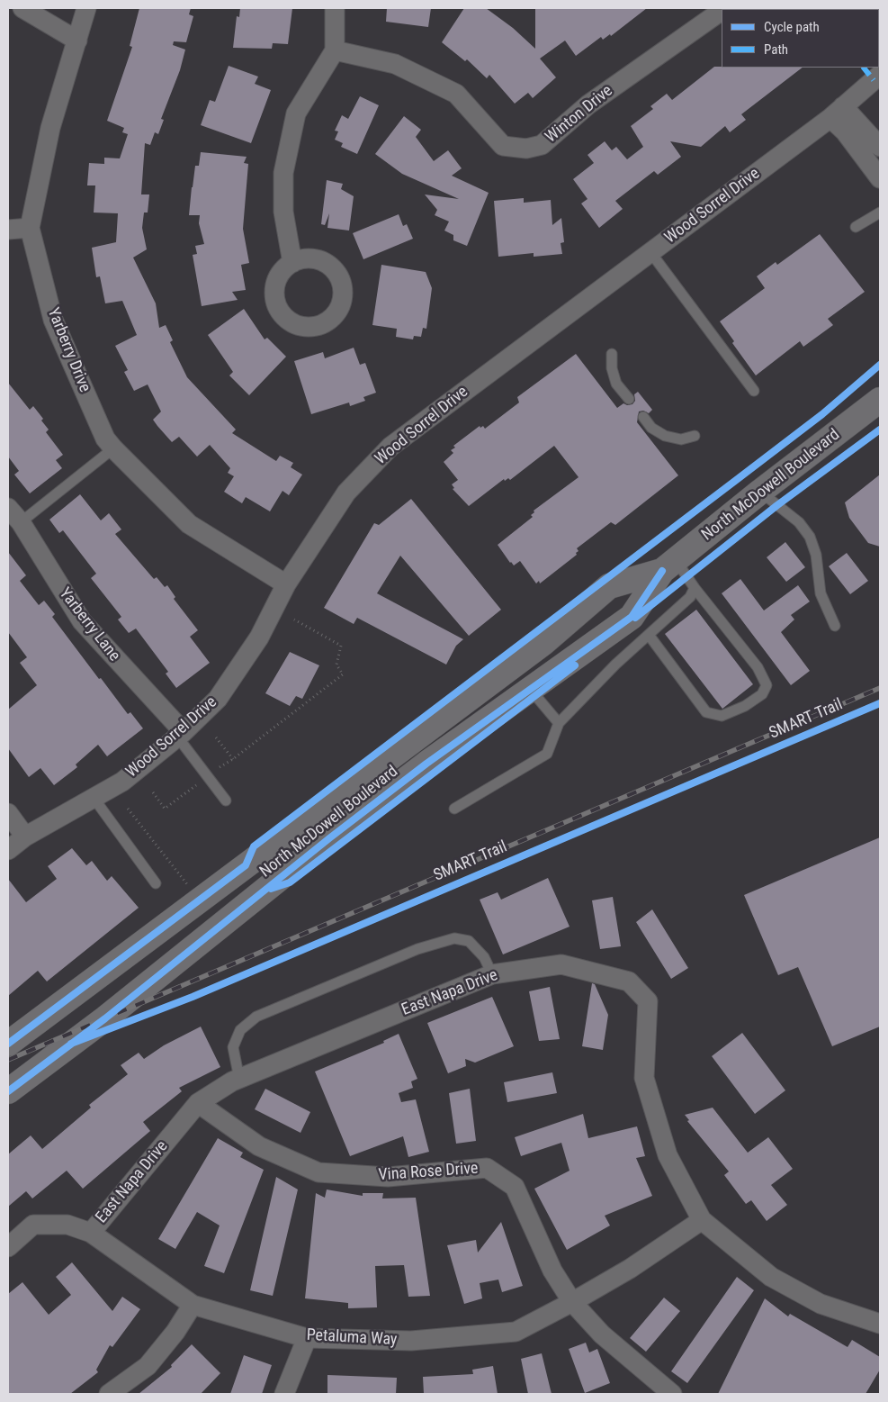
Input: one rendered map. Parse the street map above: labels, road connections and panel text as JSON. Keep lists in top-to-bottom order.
{
  "streets": {
    "main road": ["North McDowell Boulevard"],
    "street": [
      "Winton Drive",
      "Wood Sorrel Drive",
      "Yarberry Drive",
      "Yarberry Lane",
      "East Napa Drive",
      "Vina Rose Drive",
      "Petaluma Way"
    ],
    "cycle path": ["SMART Trail"]
  },
  "crossings": [
    ["Wood Sorrel Drive", "Yarberry Drive"],
    ["Wood Sorrel Drive", "Yarberry Lane"],
    ["East Napa Drive", "Vina Rose Drive"],
    ["East Napa Drive", "Petaluma Way"],
    ["Vina Rose Drive", "Petaluma Way"]
  ],
  "legend": ["Cycle path", "Path"]
}
